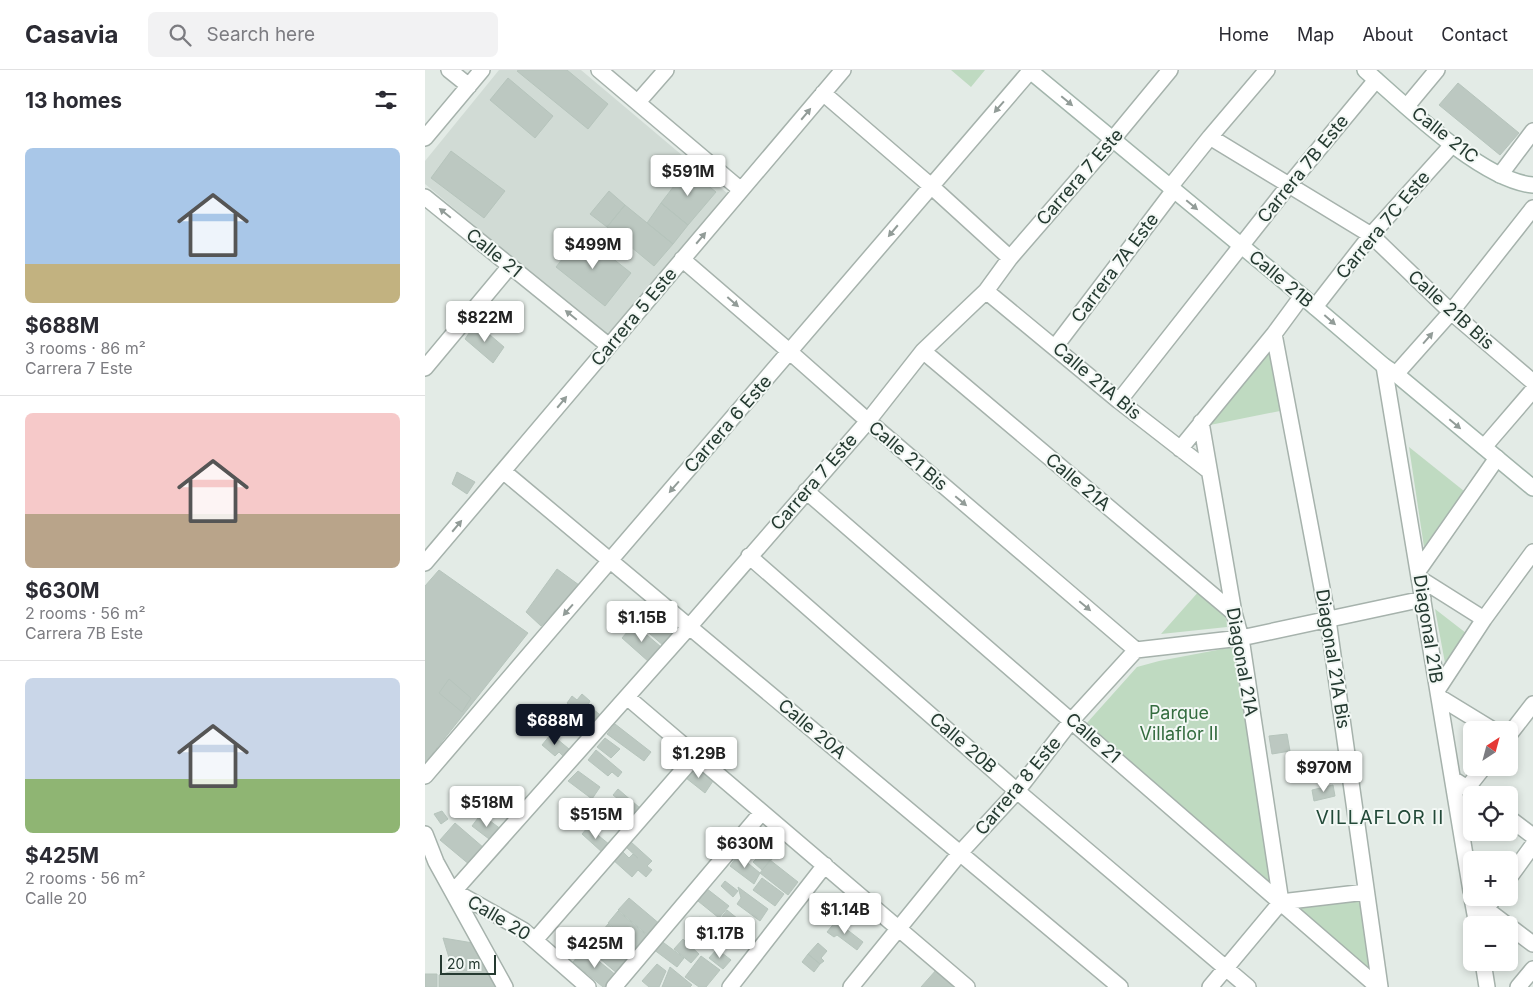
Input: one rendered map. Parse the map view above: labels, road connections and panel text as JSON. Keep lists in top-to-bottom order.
{
  "streets": {
    "street": [
      "Calle 21C",
      "Carrera 7B Este",
      "Carrera 7 Este",
      "Carrera 7C Este",
      "Calle 21",
      "Carrera 7A Este",
      "Calle 21B",
      "Calle 21B Bis",
      "Carrera 5 Este",
      "Calle 21A Bis",
      "Carrera 6 Este",
      "Calle 21 Bis",
      "Calle 21A",
      "Diagonal 21B",
      "Diagonal 21A Bis",
      "Diagonal 21A",
      "Calle 20A",
      "Calle 20B",
      "Carrera 8 Este",
      "Calle 20"
    ]
  },
  "crossings": [
    ["Calle 21C", "Carrera 7B Este"],
    ["Calle 21C", "Carrera 7C Este"],
    ["Carrera 7B Este", "Calle 21B"],
    ["Carrera 7B Este", "Calle 21B Bis"],
    ["Carrera 7B Este", "Calle 21A Bis"],
    ["Carrera 7 Este", "Calle 21"],
    ["Carrera 7 Este", "Calle 21B"],
    ["Carrera 7 Este", "Calle 21A Bis"],
    ["Carrera 7 Este", "Calle 21 Bis"],
    ["Carrera 7 Este", "Calle 21A"],
    ["Carrera 7 Este", "Calle 20A"],
    ["Carrera 7 Este", "Calle 20B"],
    ["Carrera 7 Este", "Calle 20"],
    ["Carrera 7C Este", "Calle 21B"],
    ["Carrera 7C Este", "Calle 21B Bis"],
    ["Calle 21", "Carrera 5 Este"],
    ["Calle 21", "Diagonal 21A Bis"],
    ["Calle 21", "Diagonal 21A"],
    ["Calle 21", "Carrera 8 Este"],
    ["Carrera 7A Este", "Calle 21B"],
    ["Carrera 7A Este", "Calle 21B Bis"],
    ["Carrera 7A Este", "Calle 21A Bis"],
    ["Calle 21B", "Carrera 6 Este"],
    ["Calle 21B", "Diagonal 21B"],
    ["Carrera 5 Este", "Calle 21 Bis"],
    ["Carrera 5 Este", "Calle 20A"],
    ["Calle 21A Bis", "Diagonal 21A"],
    ["Carrera 6 Este", "Calle 21 Bis"],
    ["Carrera 6 Este", "Calle 20A"],
    ["Calle 21 Bis", "Carrera 8 Este"],
    ["Calle 21A", "Diagonal 21A"],
    ["Calle 20A", "Carrera 8 Este"],
    ["Calle 20B", "Carrera 8 Este"]
  ],
  "one_way": [
    "Calle 21B",
    "Carrera 5 Este",
    "Carrera 6 Este",
    "Calle 21 Bis"
  ],
  "districts": ["VILLAFLOR II"],
  "parks": ["Parque Villaflor II"],
  "scale_bar": "20 m",
  "north": "top right",
  "page": {
    "header": "Casavia",
    "search": "Search here",
    "nav": [
      "Home",
      "Map",
      "About",
      "Contact"
    ],
    "heading": "13 homes",
    "list": [
      {
        "name": "$688M",
        "note": "3 rooms · 86 m² · Carrera 7 Este"
      },
      {
        "name": "$630M",
        "note": "2 rooms · 56 m² · Carrera 7B Este"
      },
      {
        "name": "$425M",
        "note": "2 rooms · 56 m² · Calle 20"
      }
    ],
    "price": [
      "$591M",
      "$499M",
      "$822M",
      "$1.15B",
      "$688M",
      "$1.29B",
      "$970M",
      "$518M",
      "$515M",
      "$630M",
      "$1.14B",
      "$1.17B",
      "$425M"
    ],
    "map_buttons": ["+", "−"],
    "scale": "20 m"
  }
}
